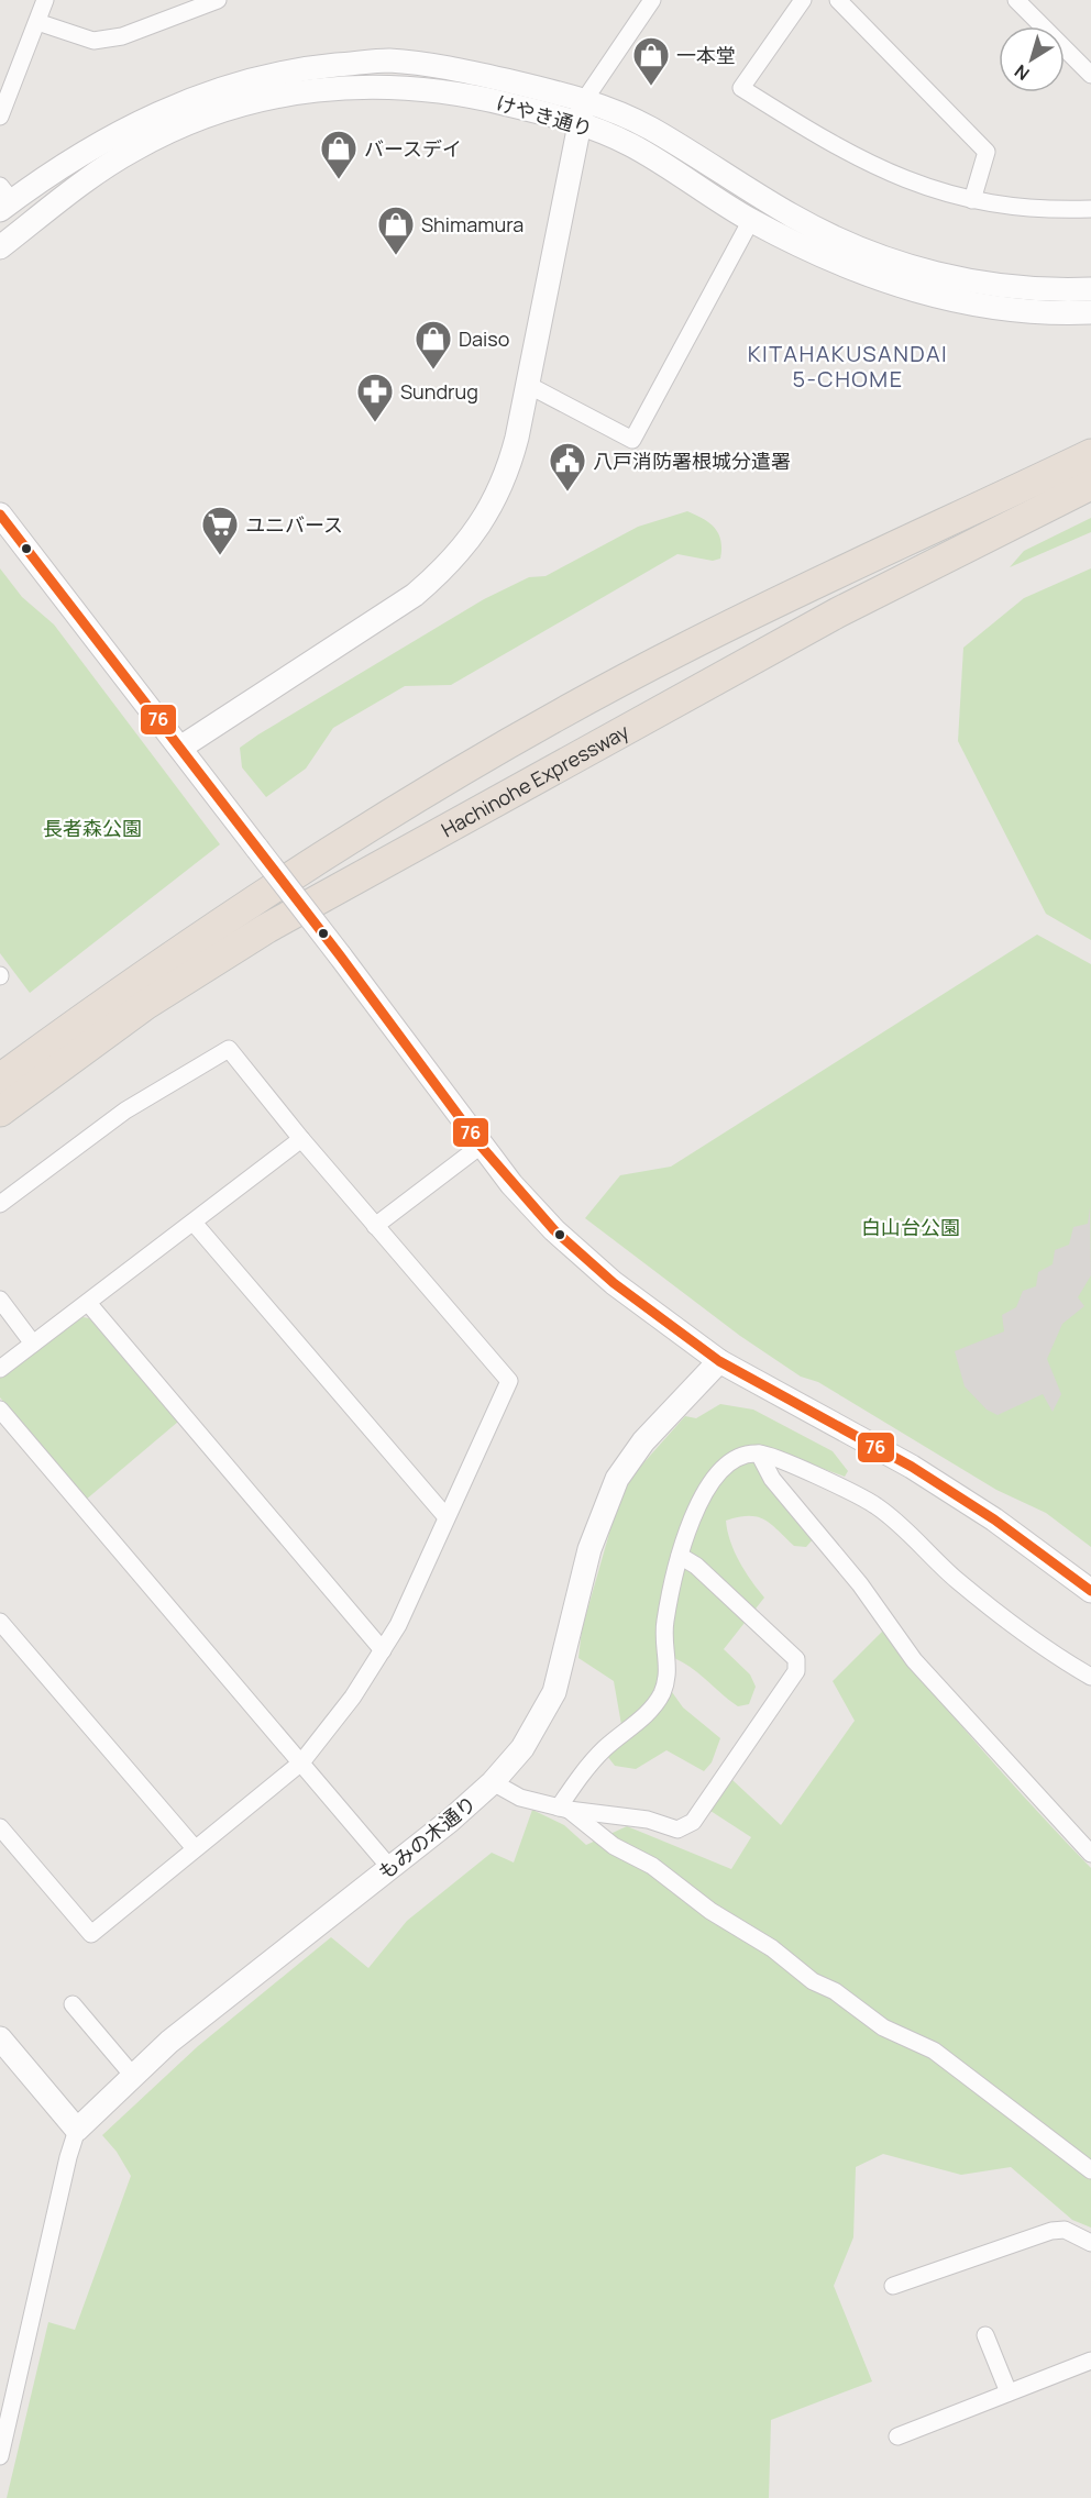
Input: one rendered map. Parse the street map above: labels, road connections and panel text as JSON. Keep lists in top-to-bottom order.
{
  "streets": {
    "highway": ["Hachinohe Expressway"],
    "street": ["けやき通り", "もみの木通り"]
  },
  "districts": ["KITAHAKUSANDAI 5-CHOME"],
  "parks": ["長者森公園", "白山台公園"],
  "places": {
    "shop": [
      "一本堂",
      "バースデイ",
      "Shimamura",
      "Daiso"
    ],
    "pharmacy": ["Sundrug"],
    "public building": ["八戸消防署根城分遣署"],
    "supermarket": ["ユニバース"]
  },
  "lines": ["transit line 76"],
  "north": "bottom left"
}
